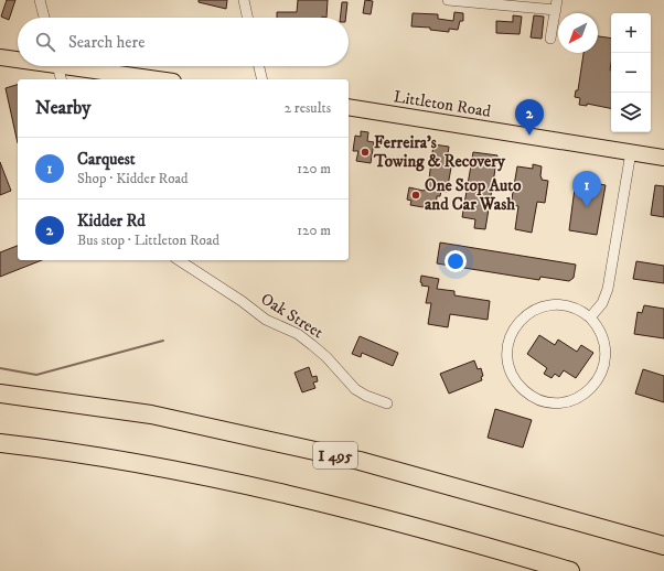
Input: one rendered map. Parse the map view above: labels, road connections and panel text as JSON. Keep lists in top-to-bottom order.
{
  "streets": {
    "highway": ["I 495"],
    "main road": ["Littleton Road"],
    "street": ["Oak Street"]
  },
  "places": ["Ferreira's Towing & Recovery", "One Stop Auto and Car Wash"],
  "north": "bottom left",
  "page": {
    "map_buttons": ["+", "−"],
    "search": "Search here",
    "heading": ["Nearby", "2 results"],
    "pins": ["2", "1"],
    "list": [
      {
        "mark": "1",
        "name": "Carquest",
        "note": "Shop · Kidder Road",
        "value": "120 m"
      },
      {
        "mark": "2",
        "name": "Kidder Rd",
        "note": "Bus stop · Littleton Road",
        "value": "120 m"
      }
    ]
  }
}
